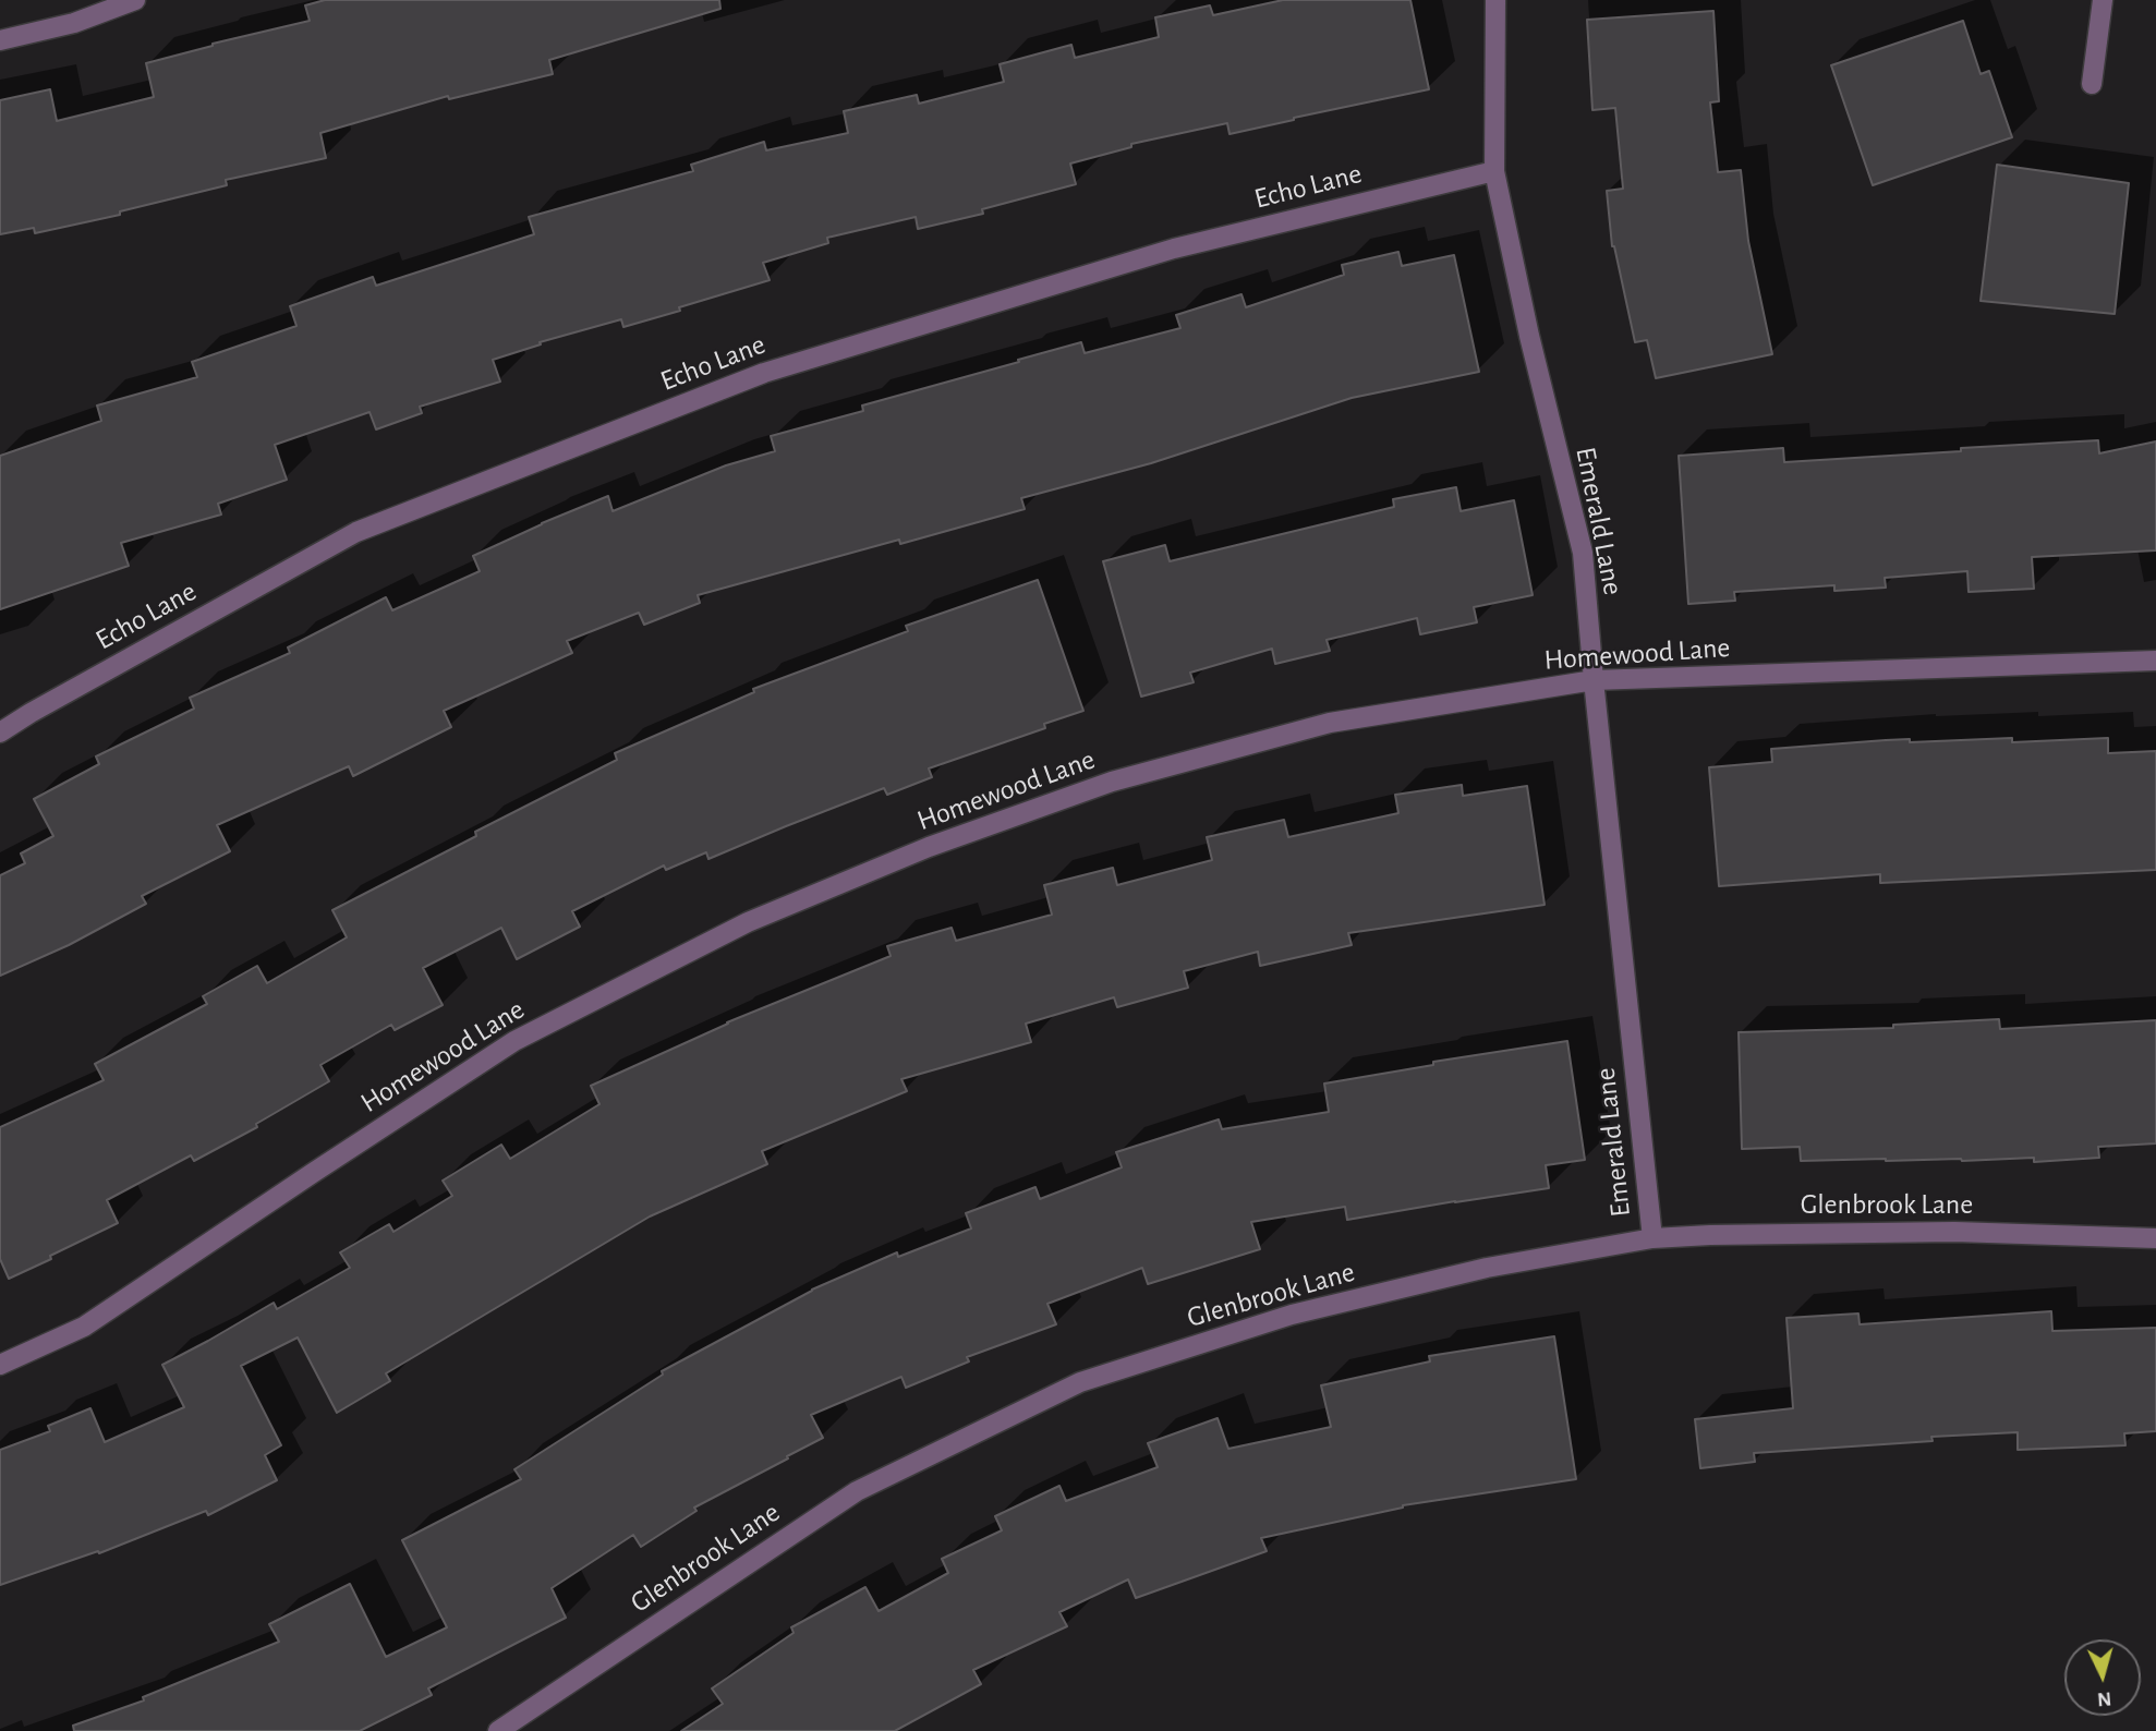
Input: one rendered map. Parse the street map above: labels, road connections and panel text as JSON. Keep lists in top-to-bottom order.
{
  "streets": {
    "street": [
      "Echo Lane",
      "Emerald Lane",
      "Homewood Lane",
      "Glenbrook Lane"
    ]
  },
  "crossings": [
    ["Echo Lane", "Emerald Lane"],
    ["Emerald Lane", "Homewood Lane"],
    ["Emerald Lane", "Glenbrook Lane"]
  ],
  "north": "bottom"
}
